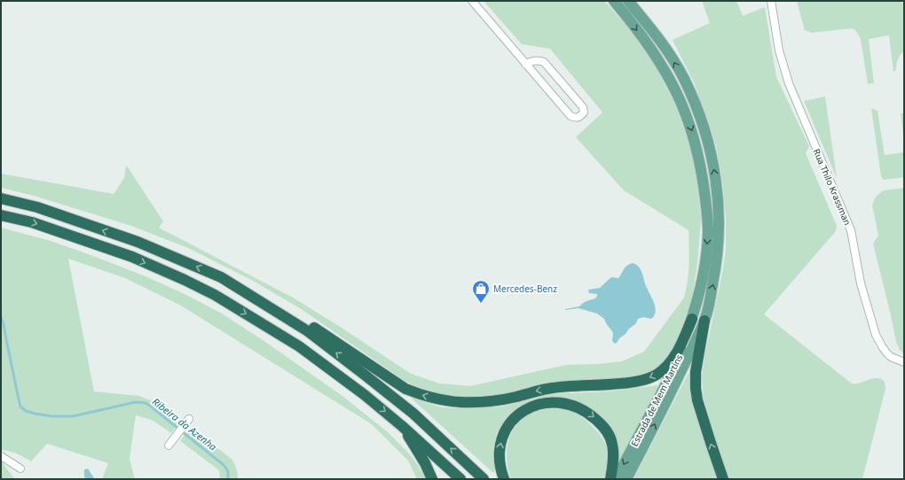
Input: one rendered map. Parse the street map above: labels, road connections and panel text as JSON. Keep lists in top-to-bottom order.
{
  "streets": {
    "main road": ["Estrada de Mem Martins"],
    "street": ["Rua Thilo Krassman"]
  },
  "water": ["Ribeira da Azenha"],
  "places": {
    "shop": ["Mercedes-Benz"]
  }
}
